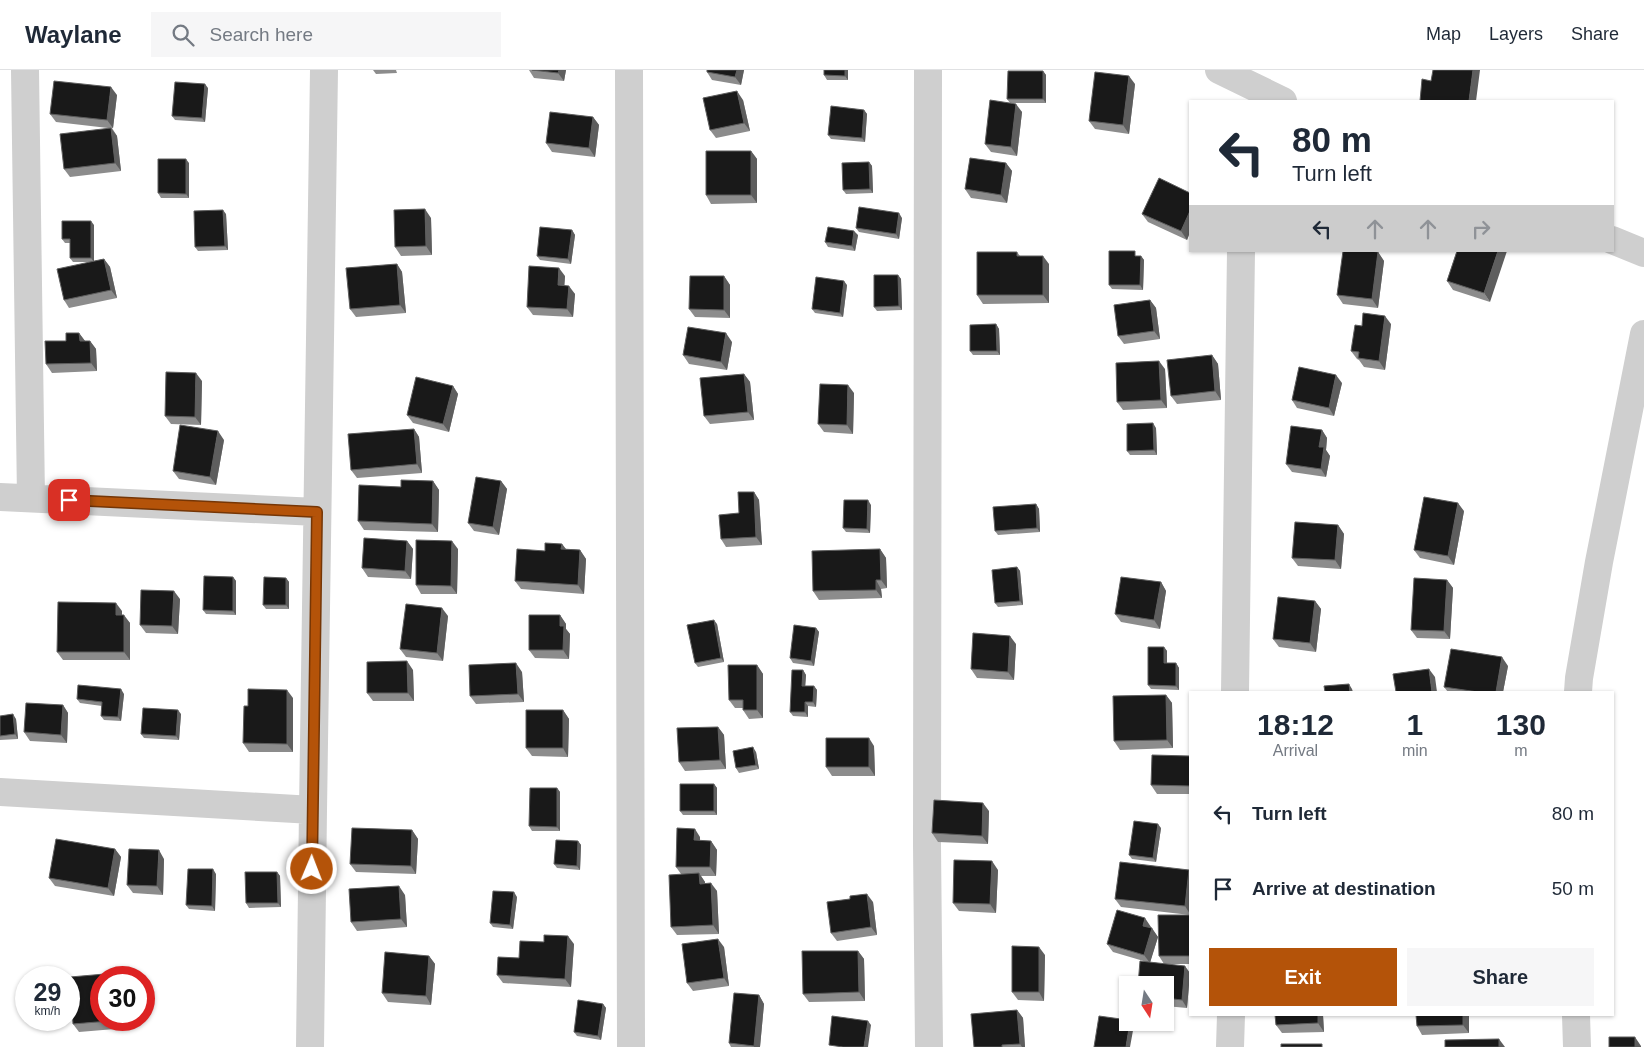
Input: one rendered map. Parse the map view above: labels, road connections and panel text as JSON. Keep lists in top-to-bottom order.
{
  "north": "bottom",
  "page": {
    "header": "Waylane",
    "search": "Search here",
    "nav": ["Map", "Layers", "Share"],
    "turn": ["80 m", "Turn left"],
    "eta": [
      "18:12",
      "Arrival",
      "1",
      "min",
      "130",
      "m"
    ],
    "list": [
      {
        "name": "Turn left",
        "value": "80 m"
      },
      {
        "name": "Arrive at destination",
        "value": "50 m"
      }
    ],
    "buttons": ["Exit", "Share"],
    "speed": "29 km/h",
    "limit": "30"
  }
}
